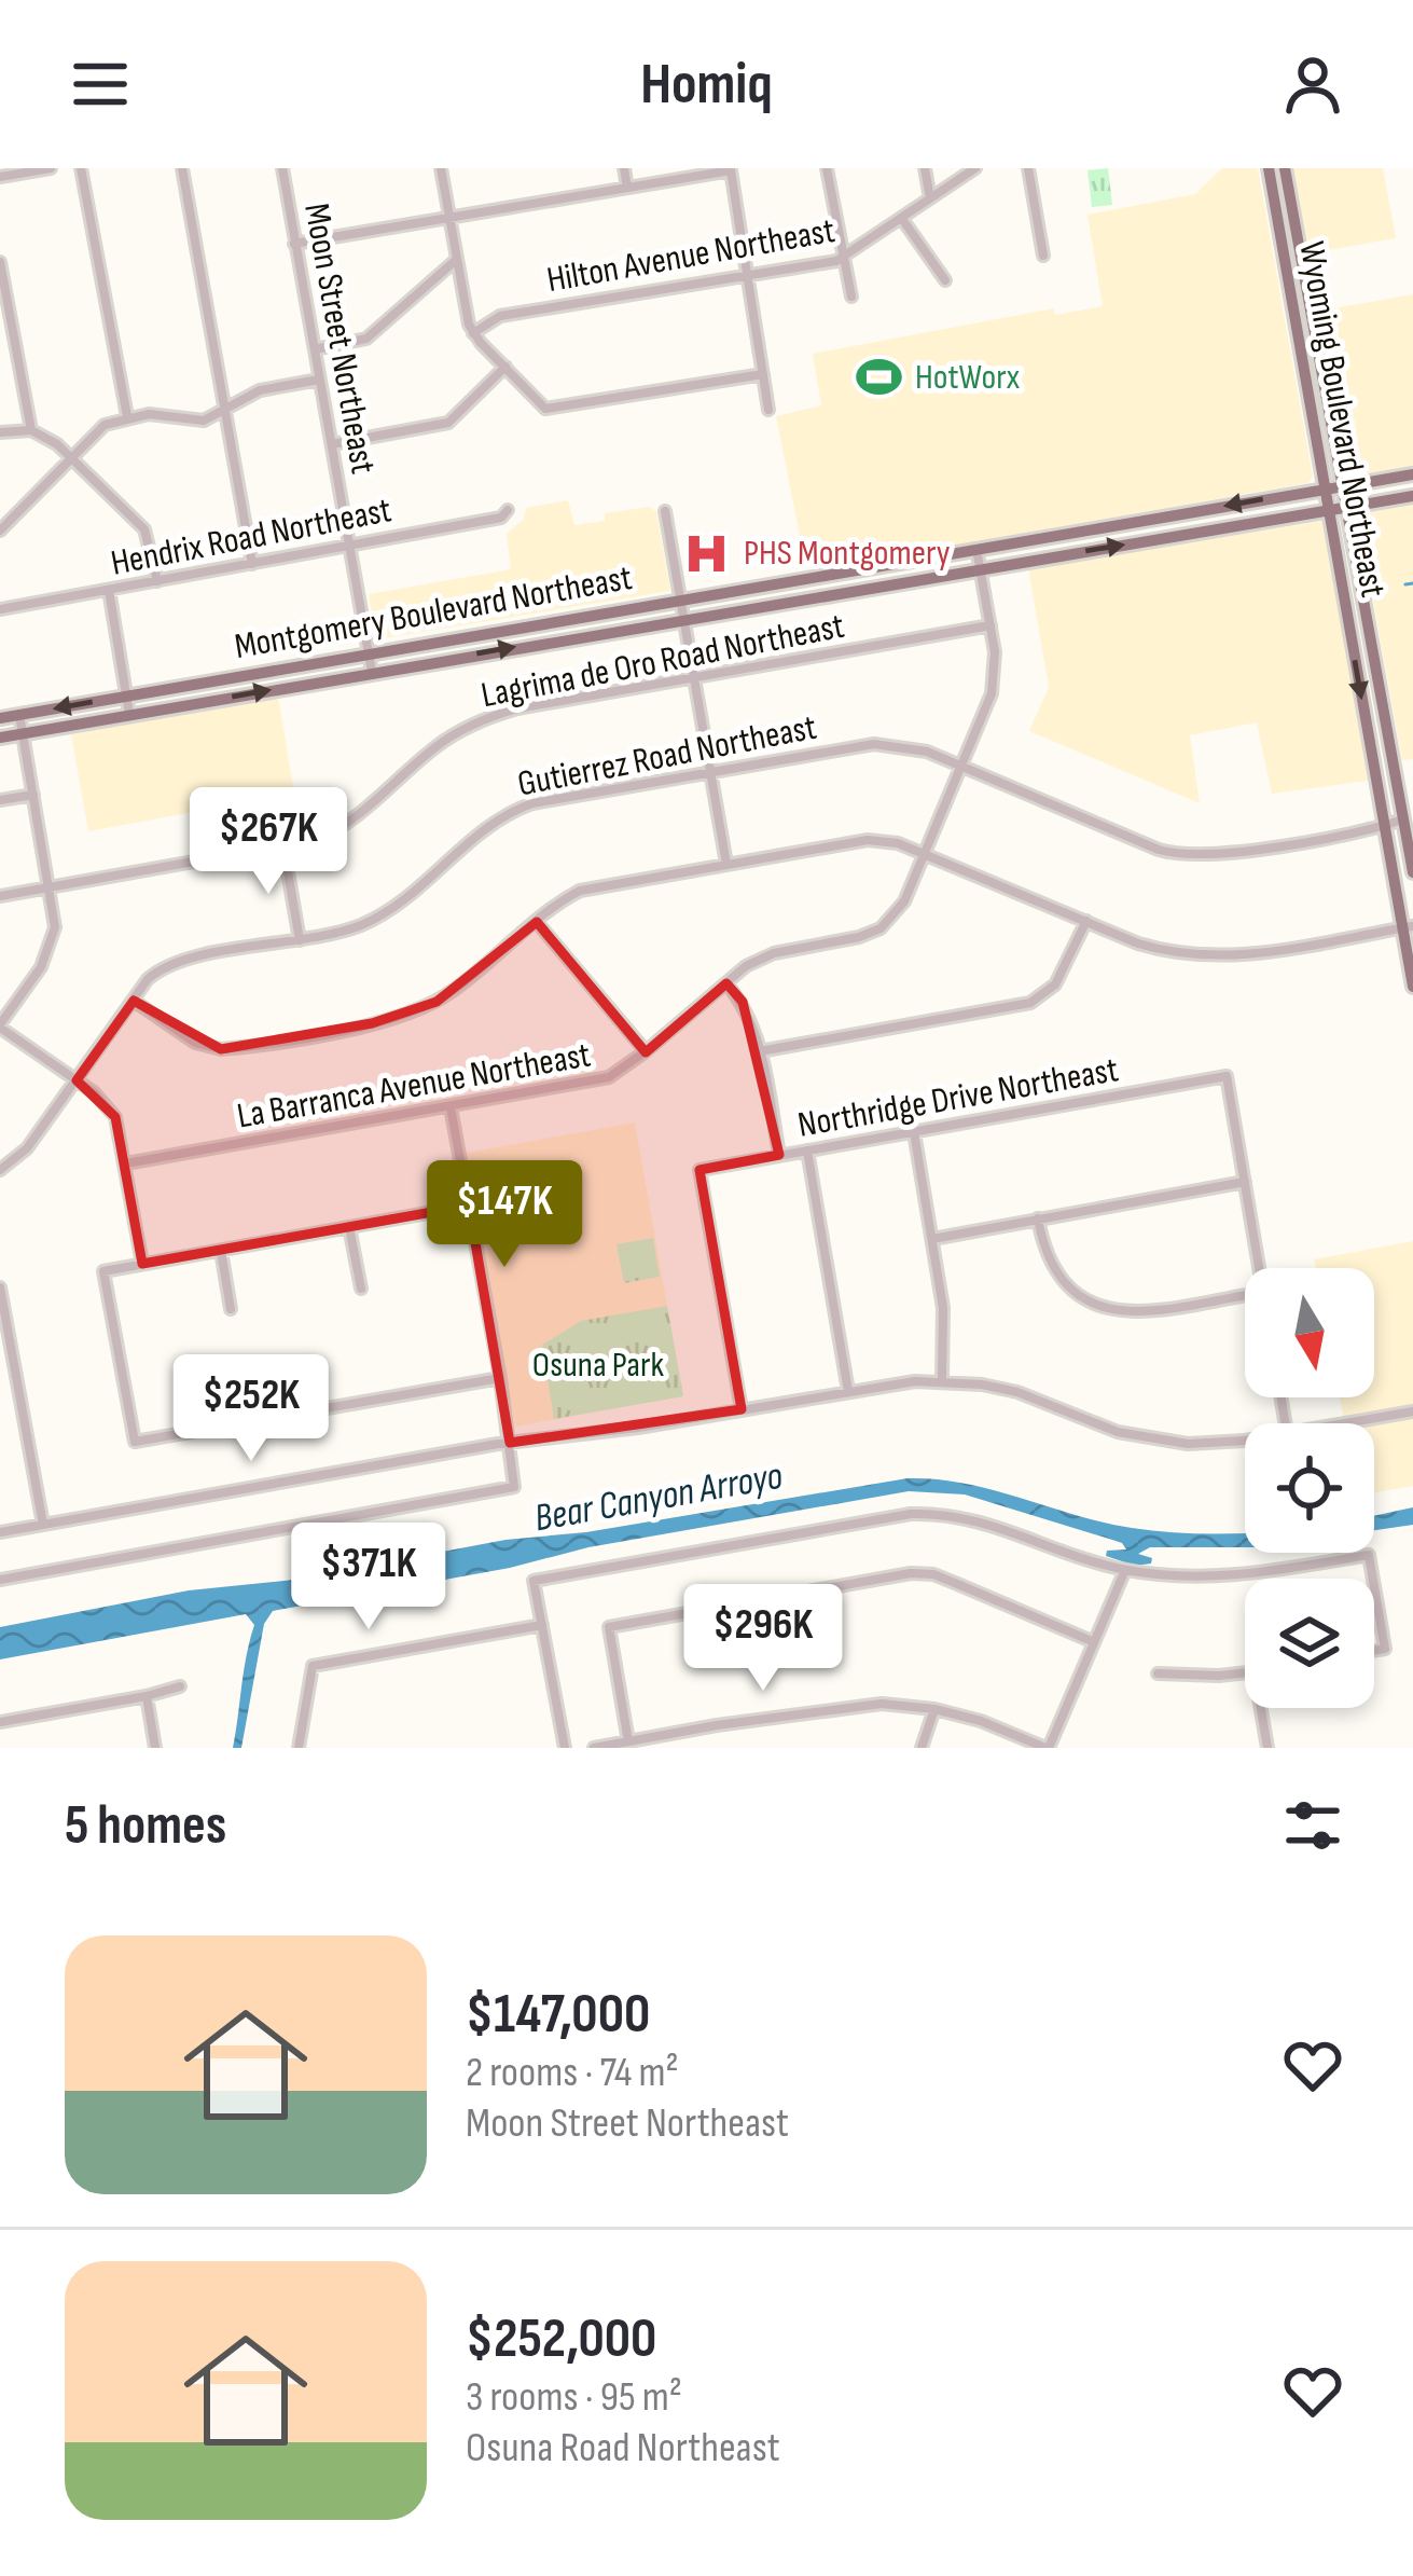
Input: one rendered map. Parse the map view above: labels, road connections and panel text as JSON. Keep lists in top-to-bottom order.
{
  "streets": {
    "main road": ["Wyoming Boulevard Northeast", "Montgomery Boulevard Northeast"],
    "street": [
      "Hilton Avenue Northeast",
      "Moon Street Northeast",
      "Hendrix Road Northeast",
      "Lagrima de Oro Road Northeast",
      "Gutierrez Road Northeast",
      "La Barranca Avenue Northeast",
      "Northridge Drive Northeast"
    ]
  },
  "crossings": [
    ["Moon Street Northeast", "Hendrix Road Northeast"],
    ["Moon Street Northeast", "Montgomery Boulevard Northeast"],
    ["Wyoming Boulevard Northeast", "Montgomery Boulevard Northeast"],
    ["Wyoming Boulevard Northeast", "Gutierrez Road Northeast"],
    ["Montgomery Boulevard Northeast", "La Barranca Avenue Northeast"],
    ["Lagrima de Oro Road Northeast", "La Barranca Avenue Northeast"],
    ["Gutierrez Road Northeast", "La Barranca Avenue Northeast"]
  ],
  "water": ["Bear Canyon Arroyo"],
  "parks": ["Osuna Park"],
  "places": {
    "sports": ["HotWorx"],
    "hospital": ["PHS Montgomery"]
  },
  "north": "bottom",
  "page": {
    "header": "Homiq",
    "price": [
      "$267K",
      "$147K",
      "$252K",
      "$371K",
      "$296K"
    ],
    "heading": "5 homes",
    "list": [
      {
        "name": "$147,000",
        "note": "2 rooms · 74 m² · Moon Street Northeast"
      },
      {
        "name": "$252,000",
        "note": "3 rooms · 95 m² · Osuna Road Northeast"
      }
    ]
  }
}
